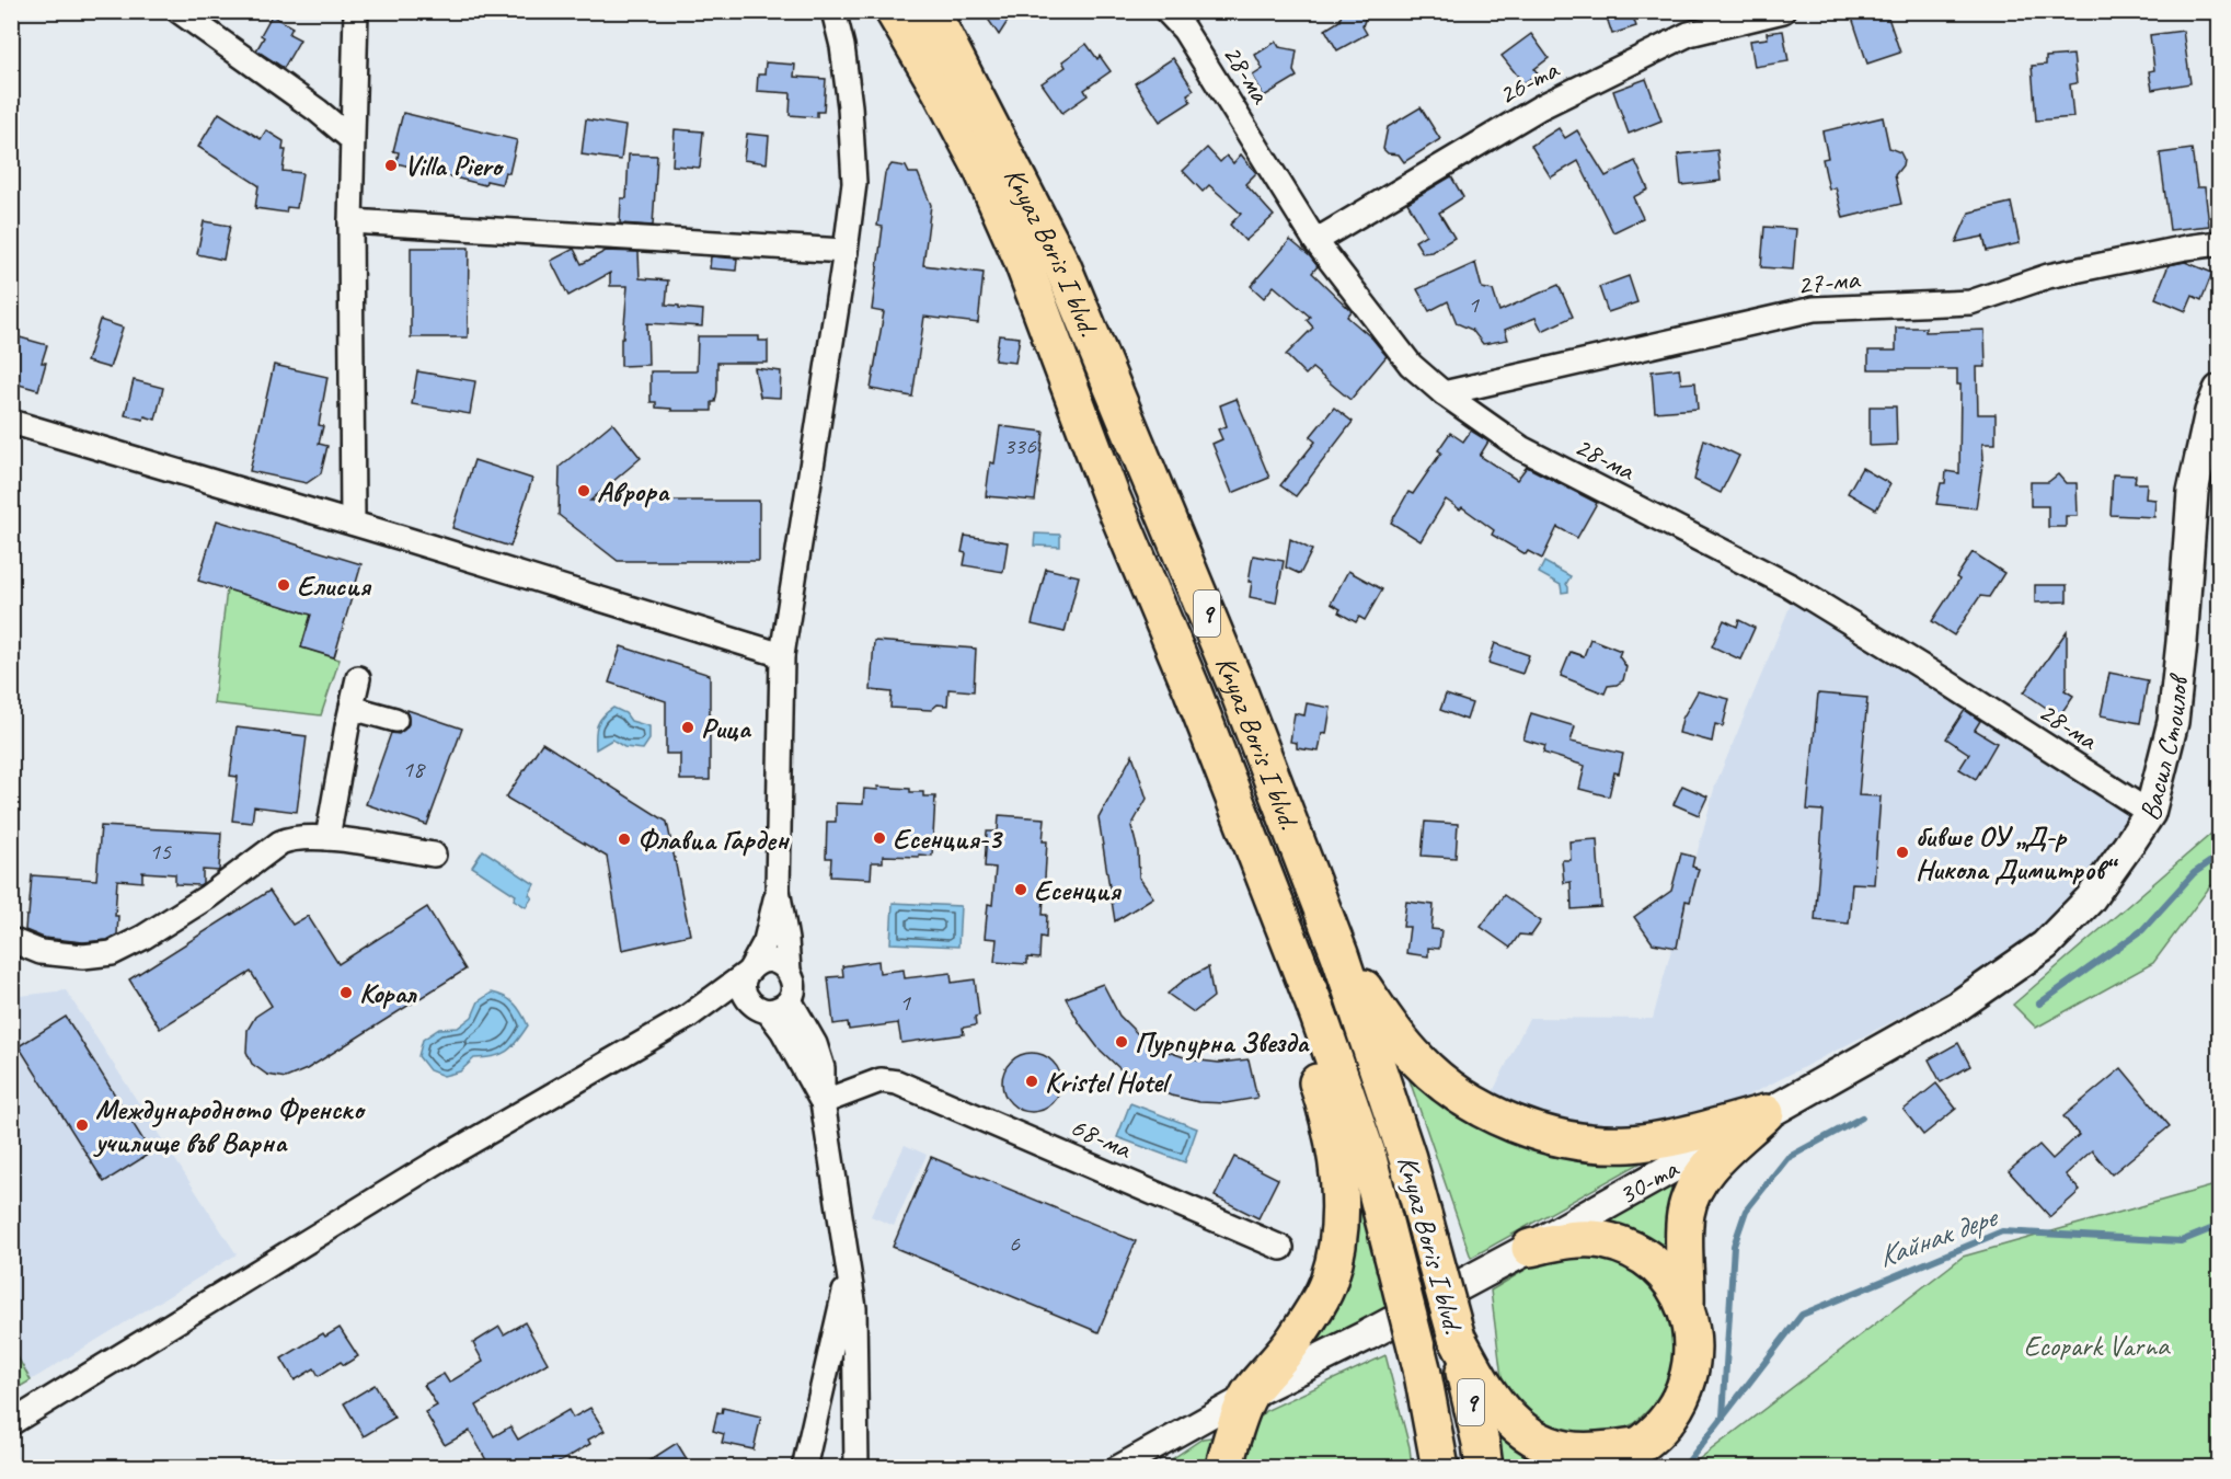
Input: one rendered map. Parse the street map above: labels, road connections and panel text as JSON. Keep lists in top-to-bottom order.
{
  "streets": {
    "highway": ["Knyaz Boris I blvd.", "9"],
    "street": [
      "28-ма",
      "26-та",
      "27-ма",
      "Васил Стоилов",
      "68-ма",
      "30-та"
    ]
  },
  "crossings": [
    ["28-ма", "26-та"],
    ["28-ма", "27-ма"],
    ["28-ма", "Васил Стоилов"],
    ["Васил Стоилов", "30-та"]
  ],
  "water": ["Кайнак дере"],
  "parks": ["Ecopark Varna"],
  "places": [
    "Villa Piero",
    "Аврора",
    "Елисия",
    "Рица",
    "Есенция-3",
    "Флавиа Гарден",
    "бивше ОУ „Д-р Никола Димитров“",
    "Есенция",
    "Корал",
    "Пурпурна Звезда",
    "Kristel Hotel",
    "Международното Френско училище във Варна"
  ],
  "house_numbers": [
    "1",
    "336",
    "18",
    "15",
    "1",
    "6"
  ]
}
